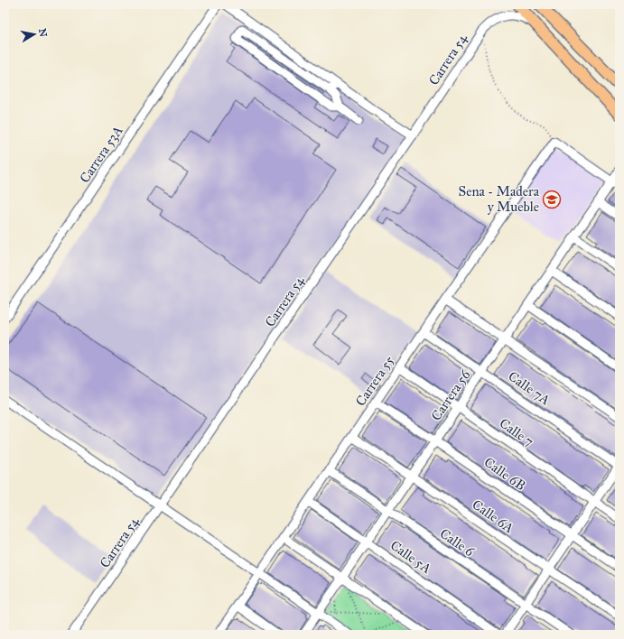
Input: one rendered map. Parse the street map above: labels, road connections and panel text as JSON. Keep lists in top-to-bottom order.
{
  "streets": {
    "street": [
      "Carrera 54",
      "Carrera 53A",
      "Carrera 55",
      "Calle 7A",
      "Carrera 56",
      "Calle 7",
      "Calle 6B",
      "Calle 6A",
      "Calle 6",
      "Calle 5A"
    ]
  },
  "crossings": [
    ["Carrera 55", "Calle 7A"],
    ["Carrera 55", "Calle 7"],
    ["Carrera 55", "Calle 6B"],
    ["Carrera 55", "Calle 6A"],
    ["Carrera 55", "Calle 6"],
    ["Carrera 55", "Calle 5A"],
    ["Calle 7A", "Carrera 56"],
    ["Carrera 56", "Calle 7"],
    ["Carrera 56", "Calle 6B"],
    ["Carrera 56", "Calle 6A"],
    ["Carrera 56", "Calle 6"],
    ["Carrera 56", "Calle 5A"]
  ],
  "places": {
    "school or university": ["Sena - Madera y Mueble"]
  },
  "north": "right"
}
